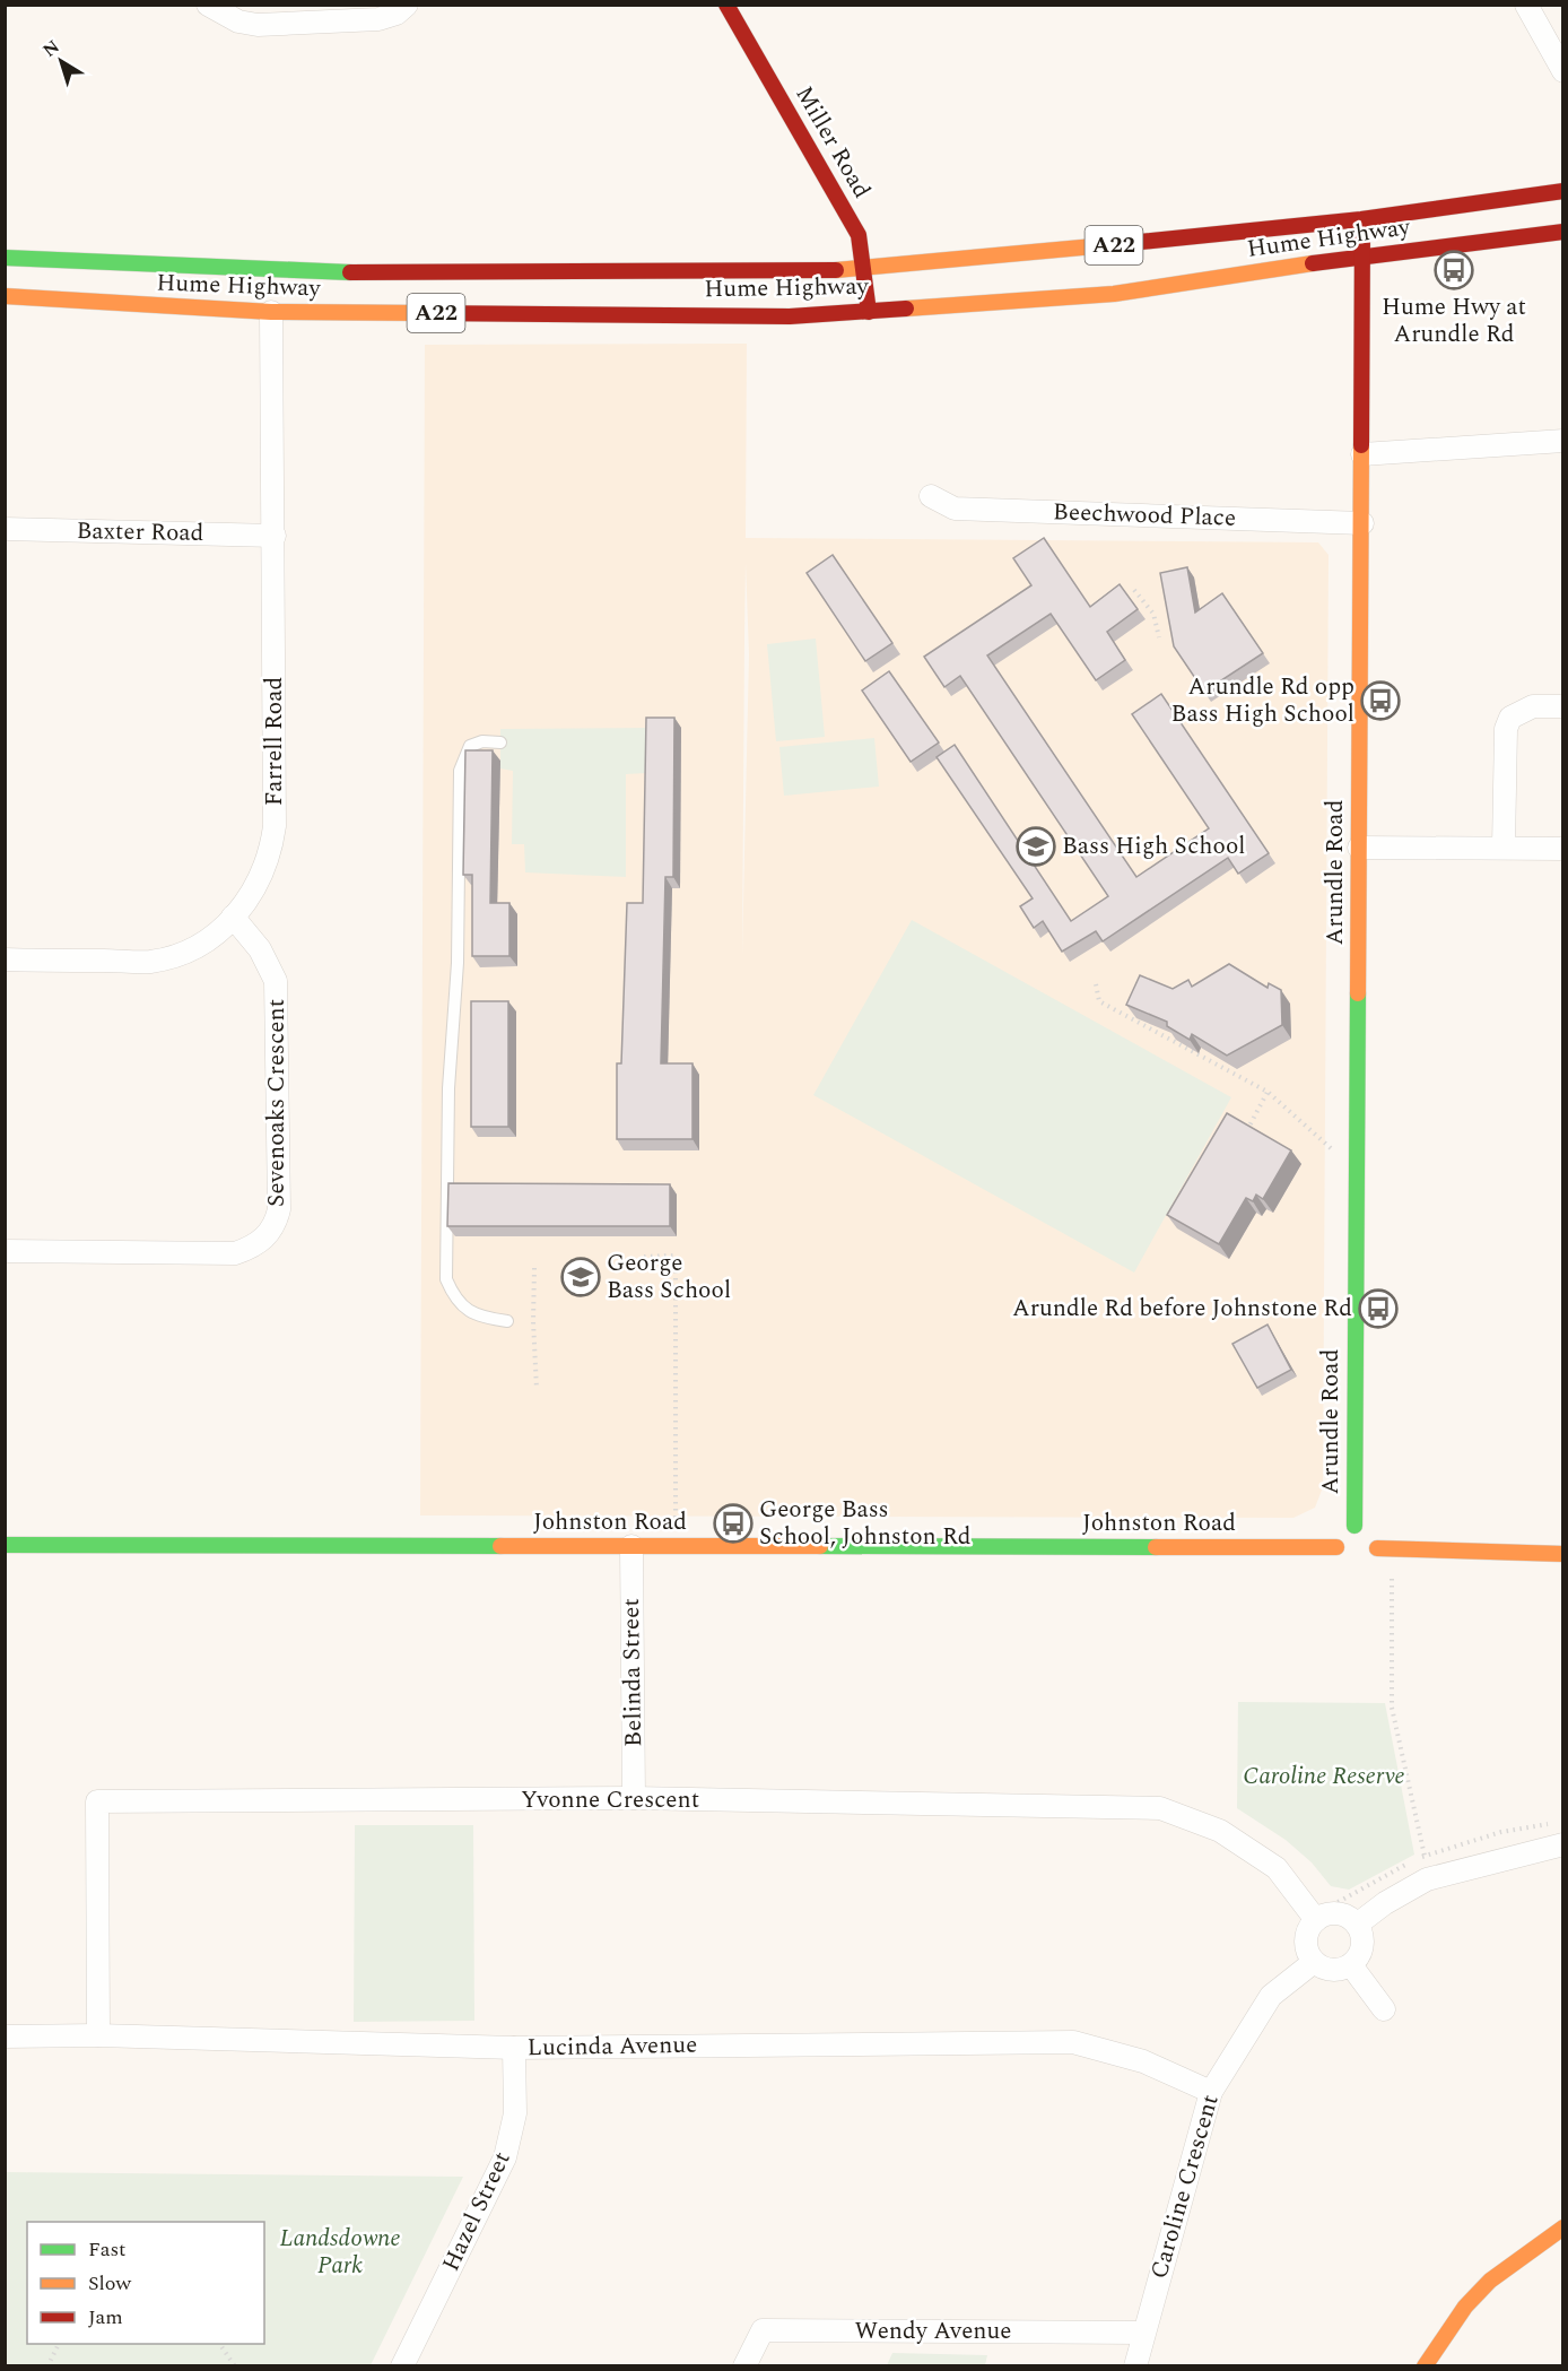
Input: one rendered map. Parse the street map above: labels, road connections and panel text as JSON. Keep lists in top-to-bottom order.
{
  "streets": {
    "main road": [
      "Miller Road",
      "Hume Highway",
      "A22",
      "Arundle Road",
      "Johnston Road"
    ],
    "street": [
      "Beechwood Place",
      "Baxter Road",
      "Farrell Road",
      "Sevenoaks Crescent",
      "Belinda Street",
      "Yvonne Crescent",
      "Lucinda Avenue",
      "Caroline Crescent",
      "Hazel Street",
      "Wendy Avenue"
    ]
  },
  "crossings": [
    ["Miller Road", "Hume Highway"],
    ["Hume Highway", "Farrell Road"],
    ["Hume Highway", "Arundle Road"],
    ["Beechwood Place", "Arundle Road"],
    ["Baxter Road", "Farrell Road"],
    ["Farrell Road", "Sevenoaks Crescent"],
    ["Arundle Road", "Johnston Road"],
    ["Johnston Road", "Belinda Street"],
    ["Belinda Street", "Yvonne Crescent"],
    ["Yvonne Crescent", "Lucinda Avenue"],
    ["Yvonne Crescent", "Caroline Crescent"],
    ["Lucinda Avenue", "Caroline Crescent"],
    ["Lucinda Avenue", "Hazel Street"],
    ["Caroline Crescent", "Wendy Avenue"]
  ],
  "parks": ["Caroline Reserve", "Landsdowne Park"],
  "places": {
    "bus stop": [
      "Hume Hwy at Arundle Rd",
      "Arundle Rd opp Bass High School",
      "Arundle Rd before Johnstone Rd",
      "George Bass School, Johnston Rd"
    ],
    "school or university": ["Bass High School", "George Bass School"]
  },
  "legend": ["Fast", "Slow", "Jam"],
  "north": "top left"
}
